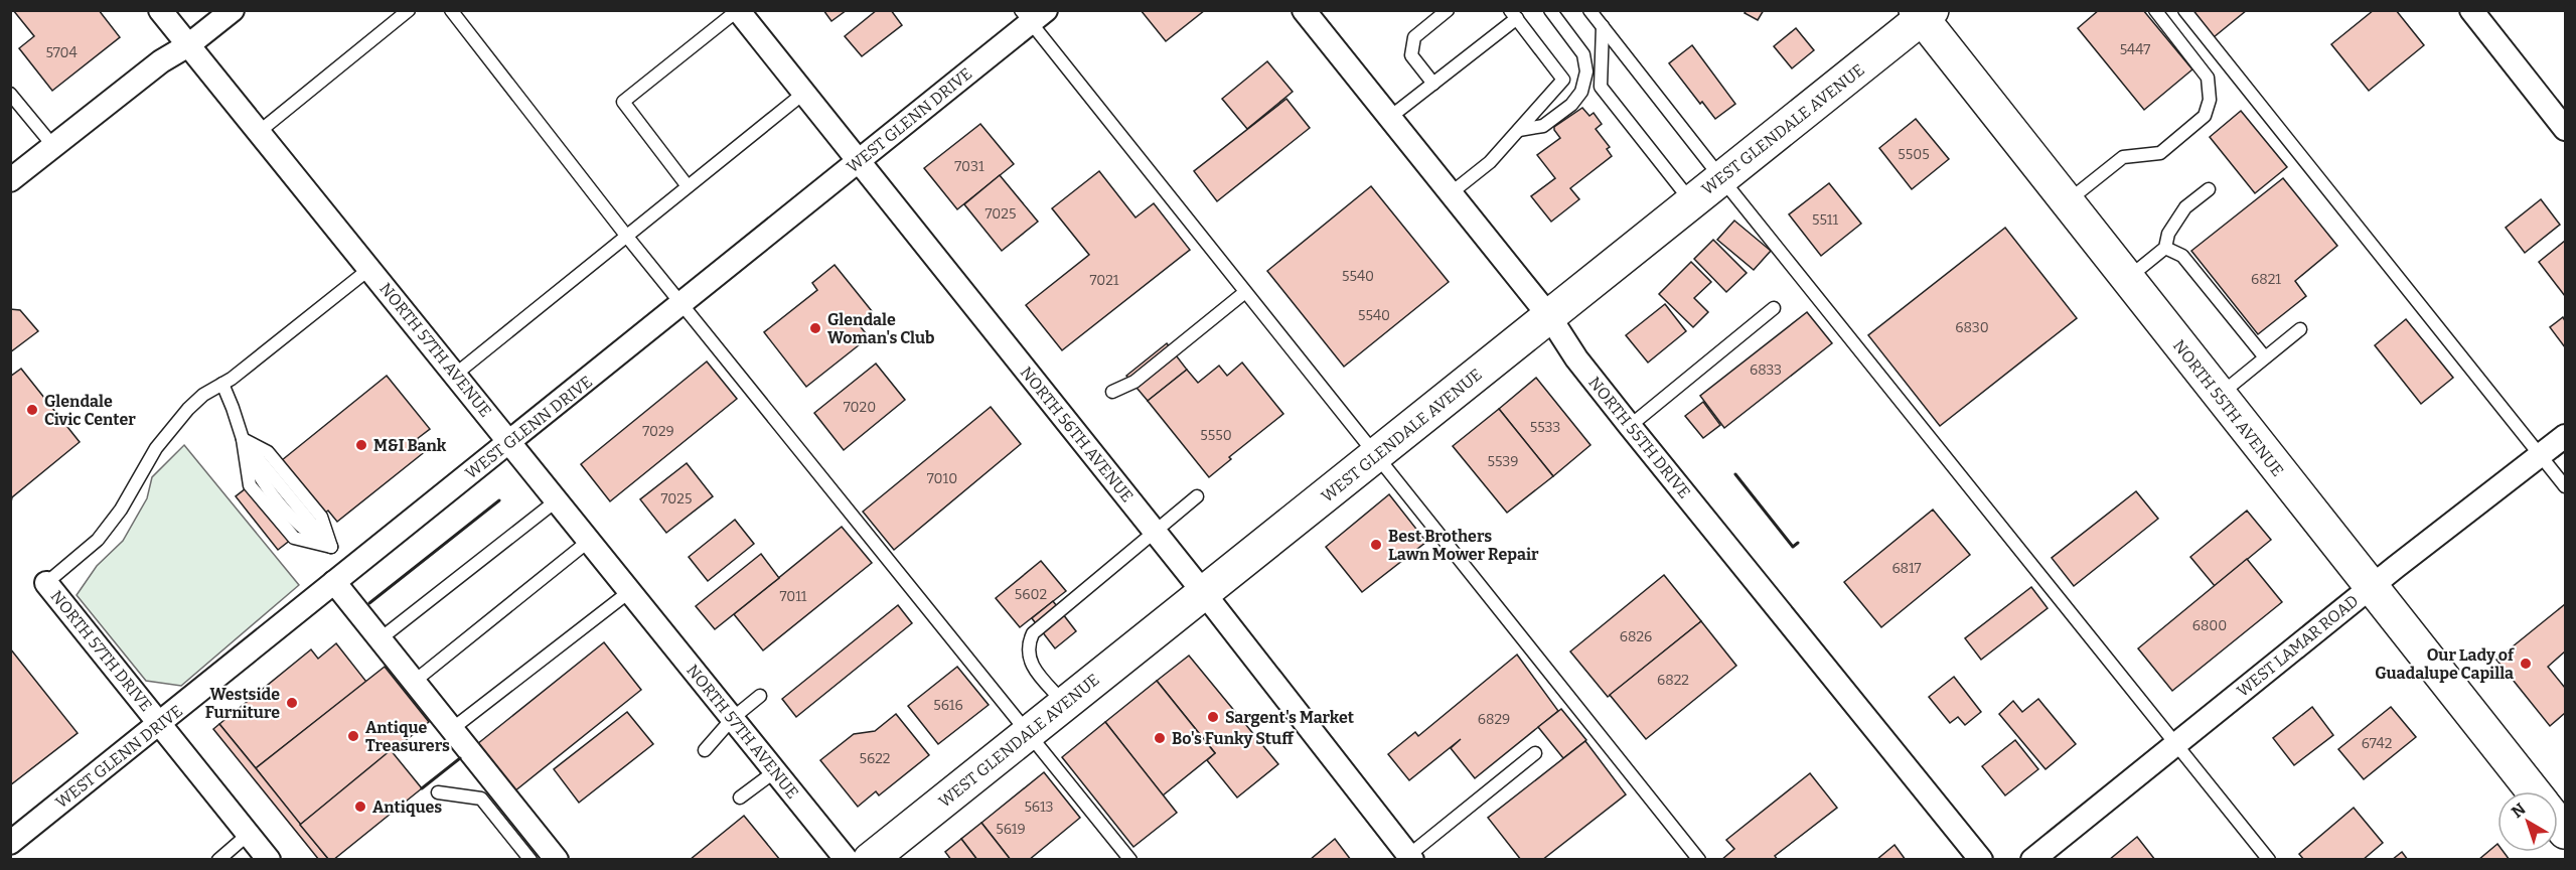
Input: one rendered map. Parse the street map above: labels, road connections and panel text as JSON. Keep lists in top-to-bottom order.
{
  "streets": {
    "main road": ["WEST GLENDALE AVENUE", "NORTH 55TH AVENUE"],
    "street": [
      "WEST GLENN DRIVE",
      "NORTH 57TH AVENUE",
      "NORTH 56TH AVENUE",
      "NORTH 55TH DRIVE",
      "WEST LAMAR ROAD",
      "NORTH 57TH DRIVE"
    ]
  },
  "crossings": [
    ["WEST GLENN DRIVE", "NORTH 57TH AVENUE"],
    ["WEST GLENN DRIVE", "NORTH 56TH AVENUE"],
    ["WEST GLENN DRIVE", "NORTH 57TH DRIVE"],
    ["WEST GLENDALE AVENUE", "NORTH 55TH AVENUE"],
    ["WEST GLENDALE AVENUE", "NORTH 56TH AVENUE"],
    ["WEST GLENDALE AVENUE", "NORTH 55TH DRIVE"],
    ["NORTH 55TH AVENUE", "WEST LAMAR ROAD"]
  ],
  "places": [
    "Glendale Woman's Club",
    "Glendale Civic Center",
    "M&I Bank",
    "Best Brothers Lawn Mower Repair",
    "Our Lady of Guadalupe Capilla",
    "Westside Furniture",
    "Sargent's Market",
    "Antique Treasurers",
    "Bo's Funky Stuff",
    "Antiques"
  ],
  "house_numbers": [
    "5447",
    "5704",
    "5505",
    "7031",
    "7025",
    "5511",
    "5540",
    "6821",
    "7021",
    "5540",
    "6830",
    "6833",
    "7020",
    "5533",
    "7029",
    "5550",
    "5539",
    "7010",
    "7025",
    "6817",
    "5602",
    "7011",
    "6800",
    "6826",
    "6822",
    "5616",
    "6829",
    "6742",
    "5622",
    "5613",
    "5619"
  ],
  "north": "top left"
}
